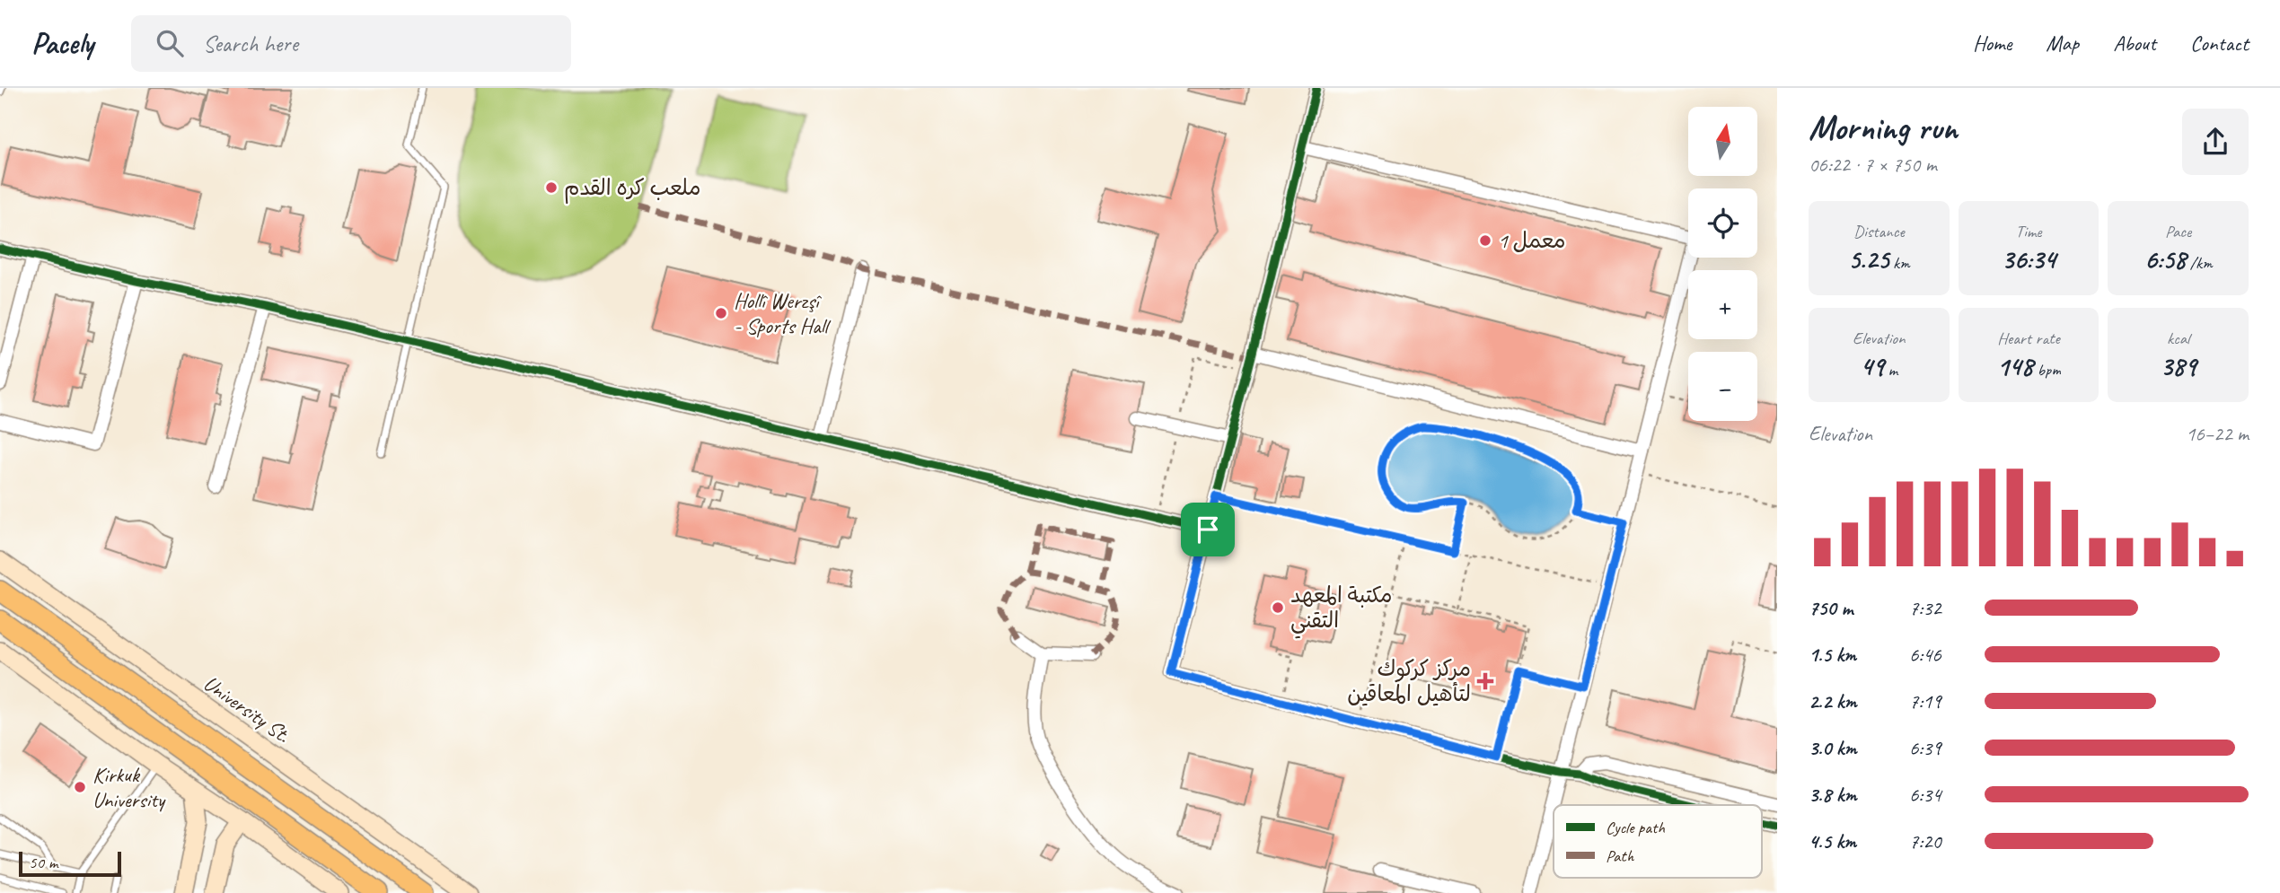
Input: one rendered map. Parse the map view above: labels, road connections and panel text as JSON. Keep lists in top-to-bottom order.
{
  "streets": {
    "street": ["University St."]
  },
  "places": {
    "other": [
      "ملعب كره القدم",
      "معمل 1",
      "Hollî Werzşî - Sports Hall",
      "مكتبة المعهد التقني",
      "Kirkuk University"
    ],
    "health": ["مركز كركوك لتأهيل المعاقين"]
  },
  "legend": ["Cycle path", "Path"],
  "scale_bar": "50 m",
  "north": "top",
  "page": {
    "header": "Pacely",
    "search": "Search here",
    "nav": [
      "Home",
      "Map",
      "About",
      "Contact"
    ],
    "heading": ["Morning run", "06:22 · 7 × 750 m"],
    "map_buttons": ["+", "−"],
    "stats": [
      ["Distance", "5.25 km"],
      ["Time", "36:34"],
      ["Pace", "6:58 /km"],
      ["Elevation", "49 m"],
      ["Heart rate", "148 bpm"],
      ["kcal", "389"]
    ],
    "chart": ["Elevation", "16–22 m"],
    "list": [
      {
        "name": "750 m",
        "note": "7:32"
      },
      {
        "name": "1.5 km",
        "note": "6:46"
      },
      {
        "name": "2.2 km",
        "note": "7:19"
      },
      {
        "name": "3.0 km",
        "note": "6:39"
      },
      {
        "name": "3.8 km",
        "note": "6:34"
      },
      {
        "name": "4.5 km",
        "note": "7:20"
      }
    ],
    "scale": "50 m"
  }
}
